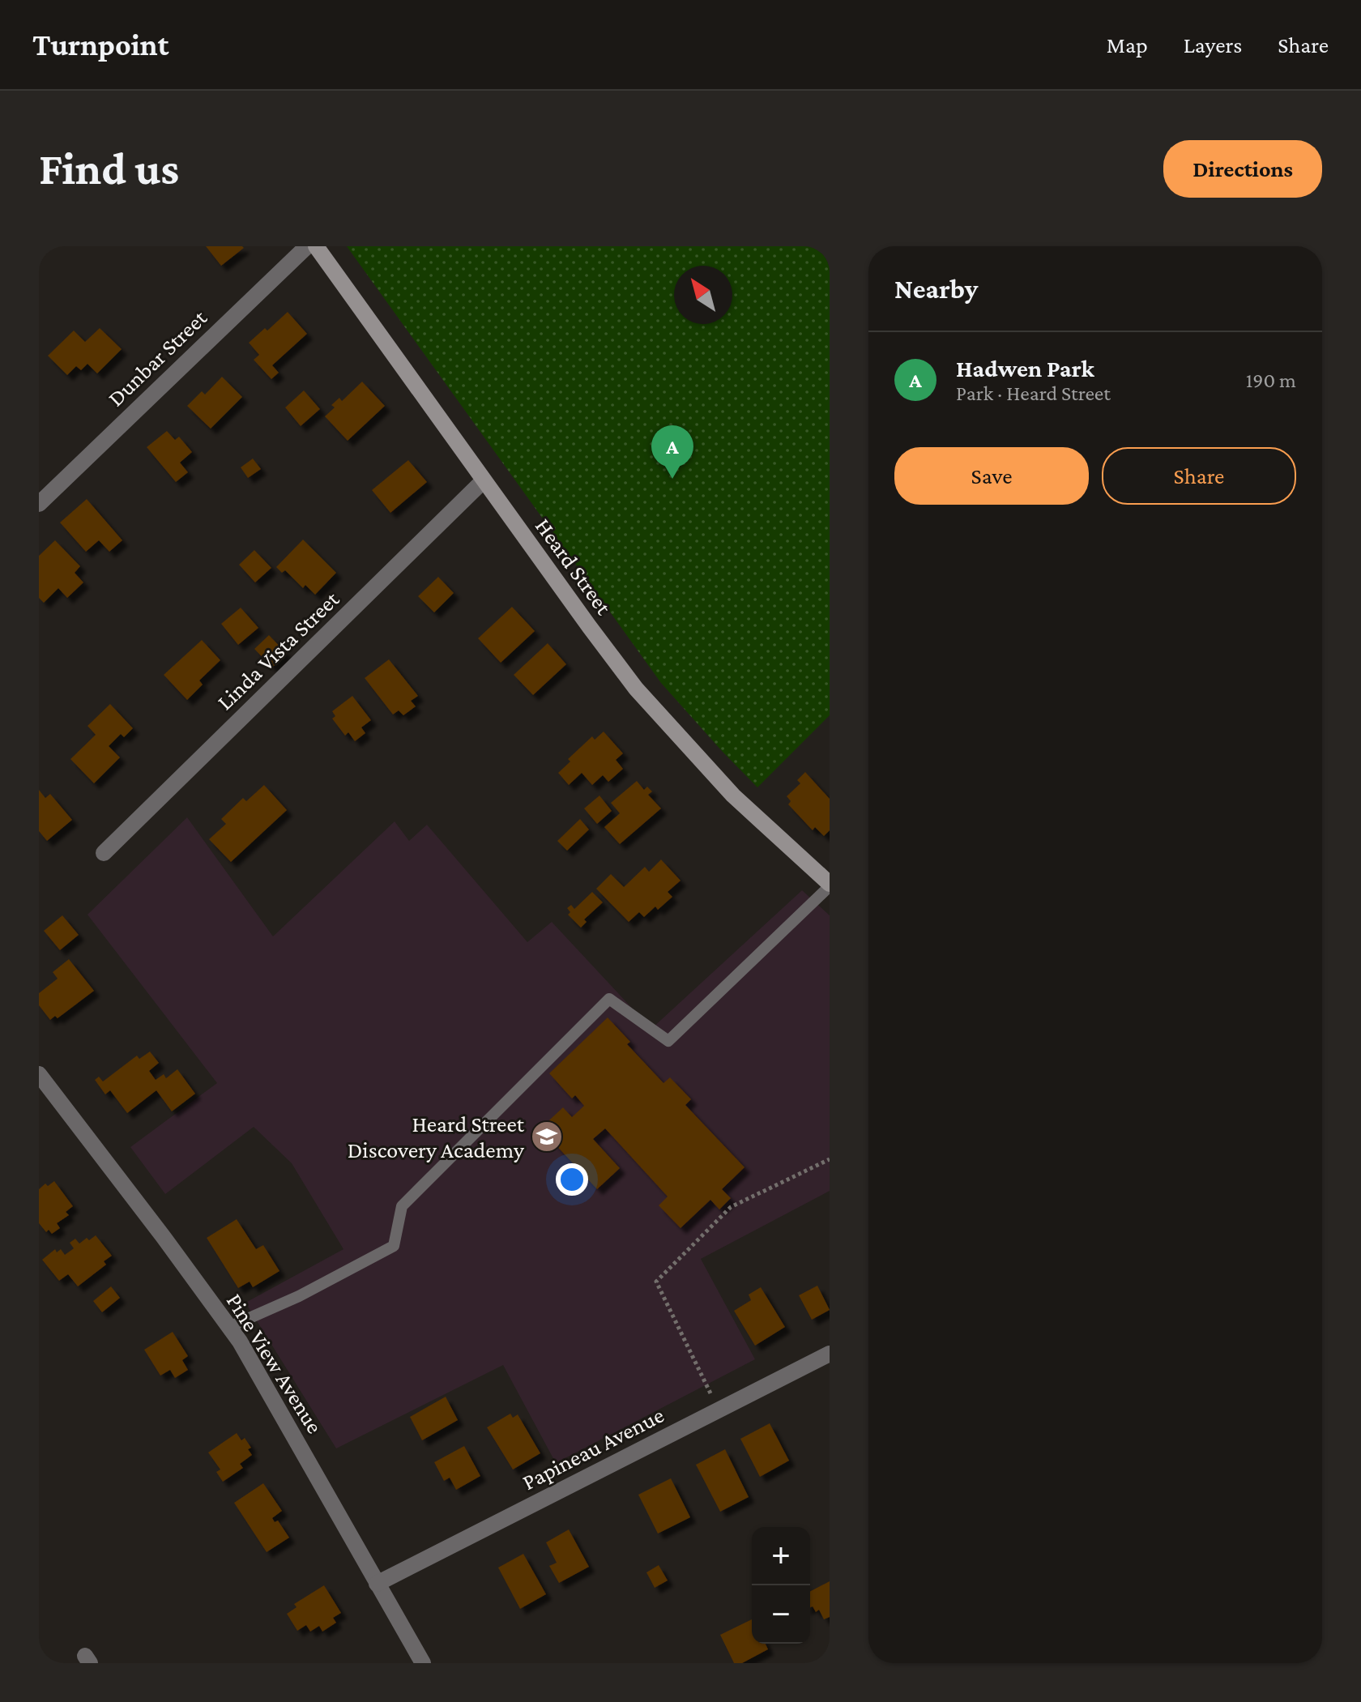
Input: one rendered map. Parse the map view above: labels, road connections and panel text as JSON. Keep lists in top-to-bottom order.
{
  "streets": {
    "street": [
      "Dunbar Street",
      "Heard Street",
      "Linda Vista Street",
      "Pine View Avenue",
      "Papineau Avenue"
    ]
  },
  "crossings": [
    ["Heard Street", "Linda Vista Street"],
    ["Pine View Avenue", "Papineau Avenue"]
  ],
  "places": {
    "school or university": ["Heard Street Discovery Academy"]
  },
  "north": "top left",
  "page": {
    "header": "Turnpoint",
    "nav": ["Map", "Layers", "Share"],
    "buttons": [
      "Directions",
      ["Save", "Share"]
    ],
    "title": "Find us",
    "heading": "Nearby",
    "list": [
      {
        "mark": "A",
        "name": "Hadwen Park",
        "note": "Park · Heard Street",
        "value": "190 m"
      }
    ],
    "pins": "A",
    "map_buttons": ["+", "−"]
  }
}
